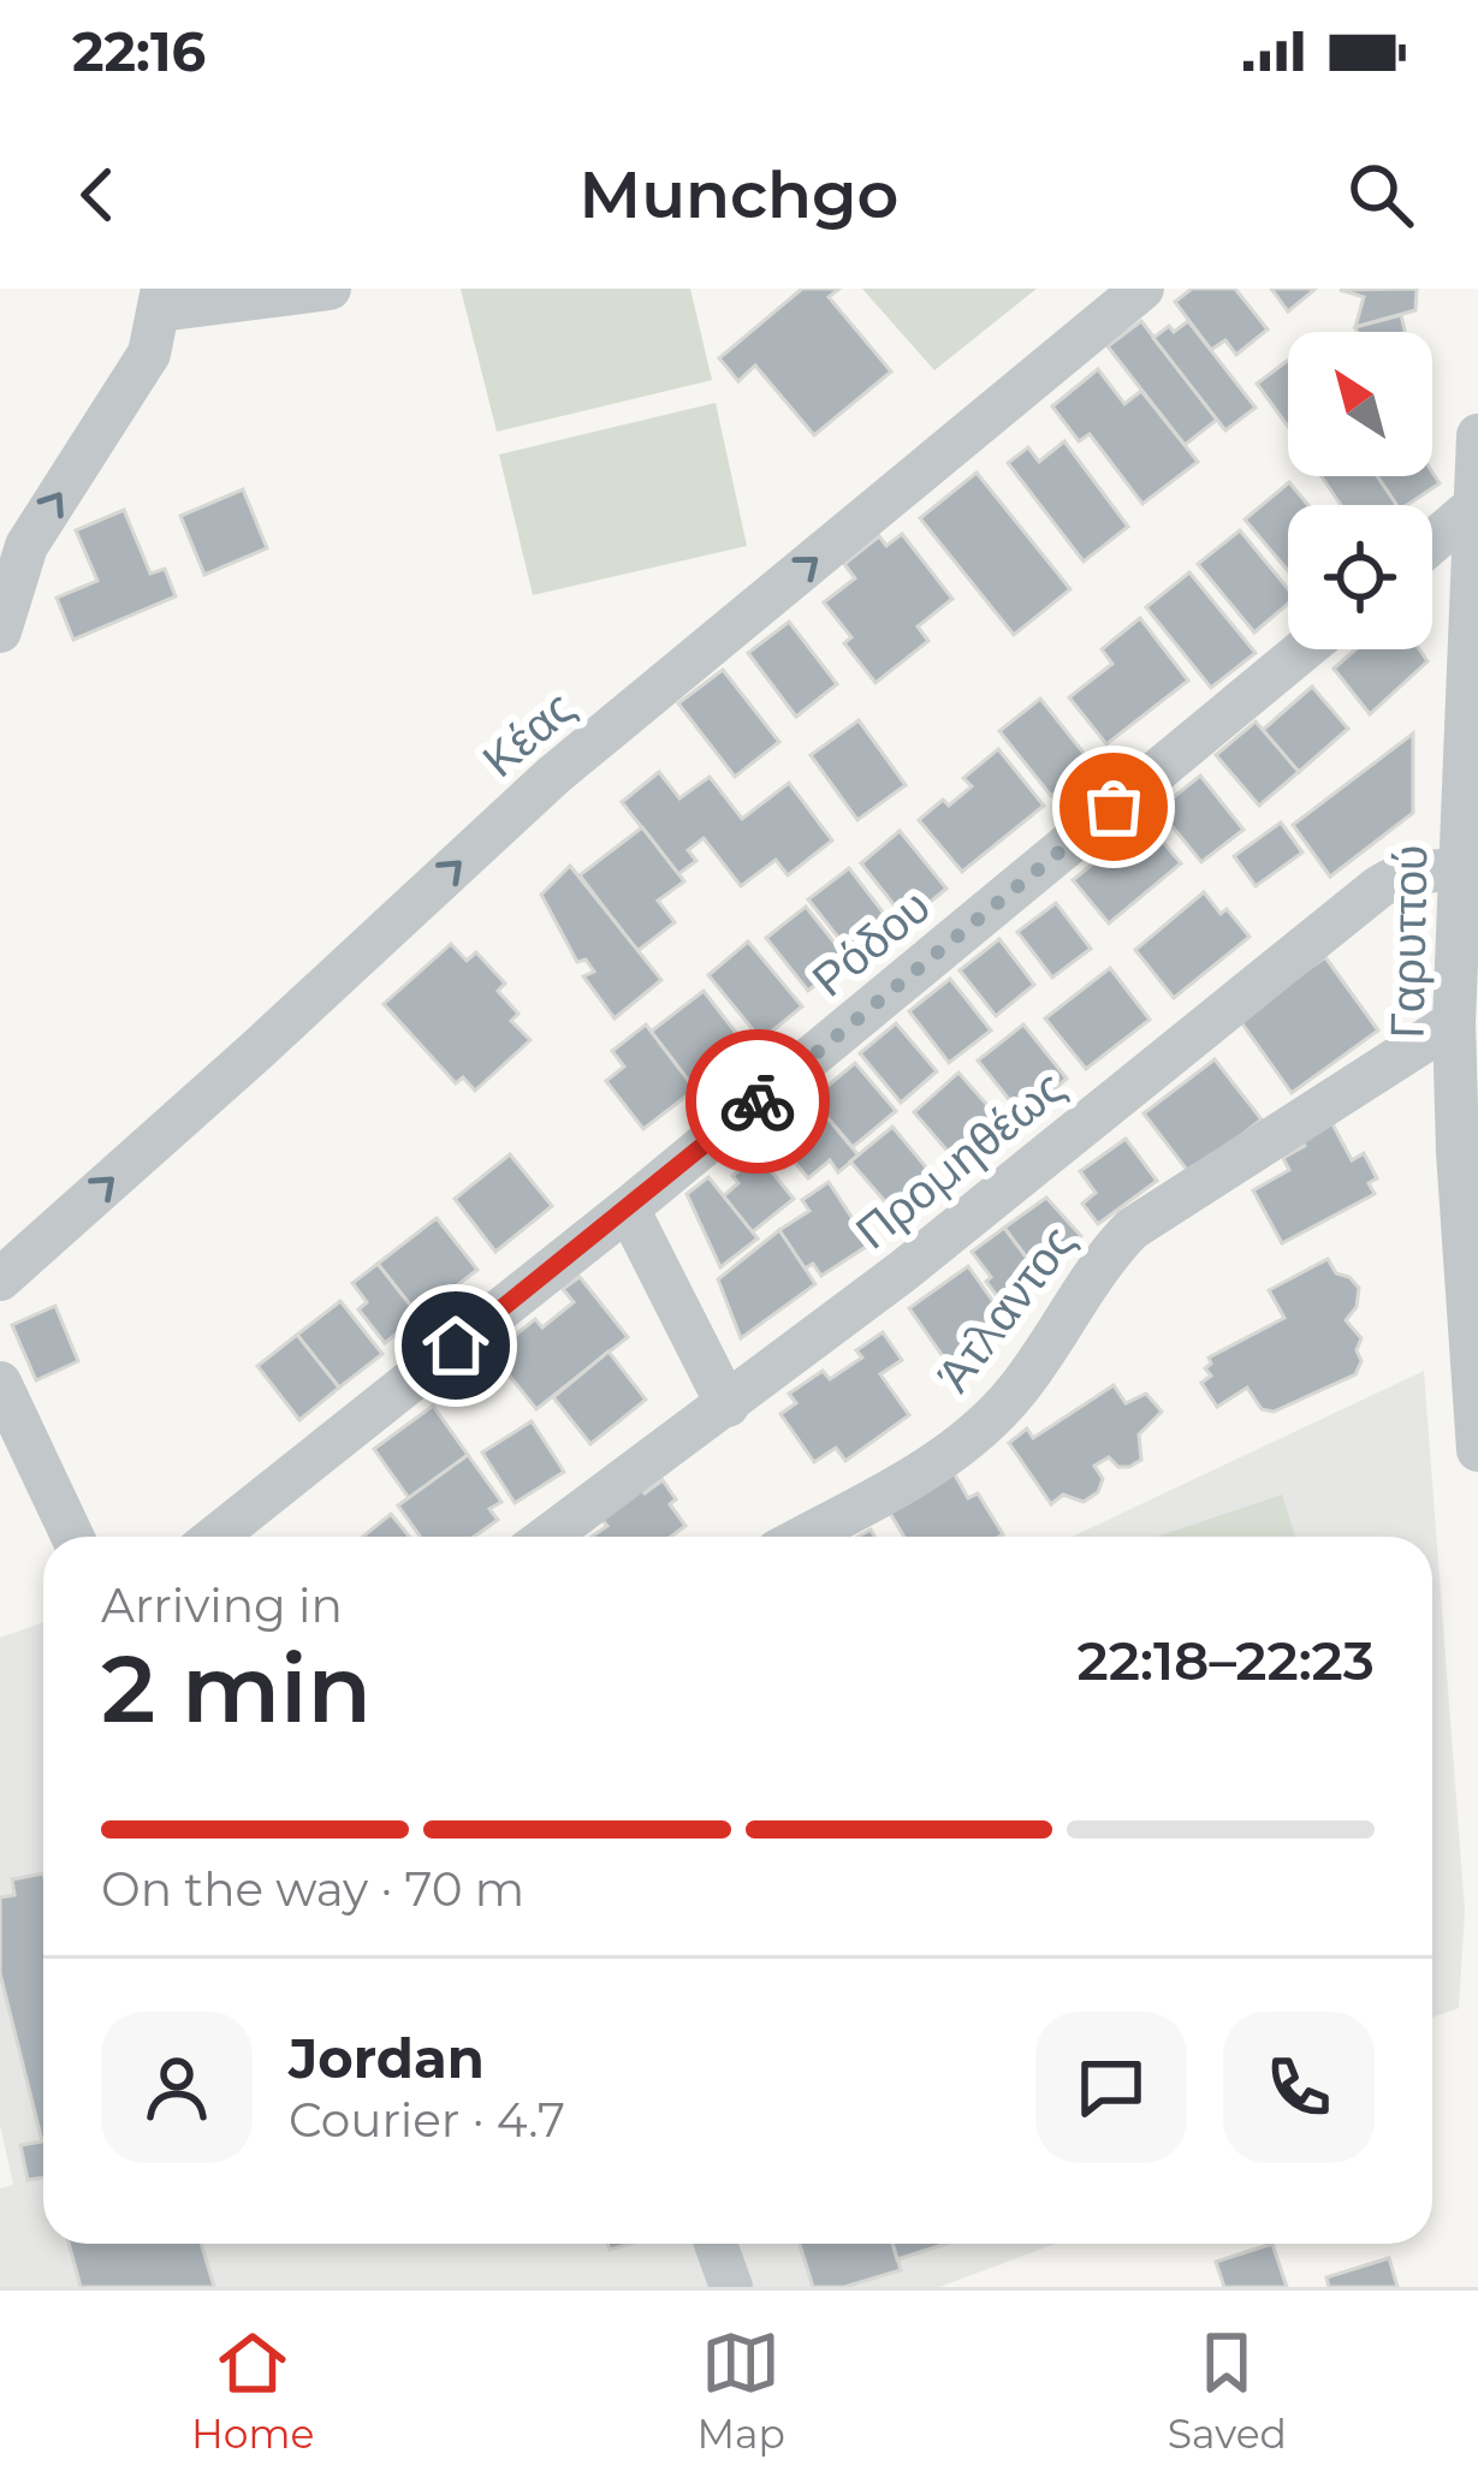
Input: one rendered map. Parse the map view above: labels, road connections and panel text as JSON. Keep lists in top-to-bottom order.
{
  "streets": {
    "street": [
      "Κέας",
      "Γαρυττού",
      "Ρόδου",
      "Προμηθέως",
      "Άτλαντος"
    ]
  },
  "crossings": [
    ["Γαρυττού", "Προμηθέως"],
    ["Γαρυττού", "Άτλαντος"]
  ],
  "one_way": ["Κέας"],
  "north": "top left",
  "page": {
    "status": "22:16",
    "header": "Munchgo",
    "heading": ["2 min", "Arriving in", "22:18–22:23"],
    "panel": ["Jordan", "Courier · 4.7"],
    "bar": "On the way · 70 m",
    "tabs": ["Home", "Map", "Saved"]
  }
}
